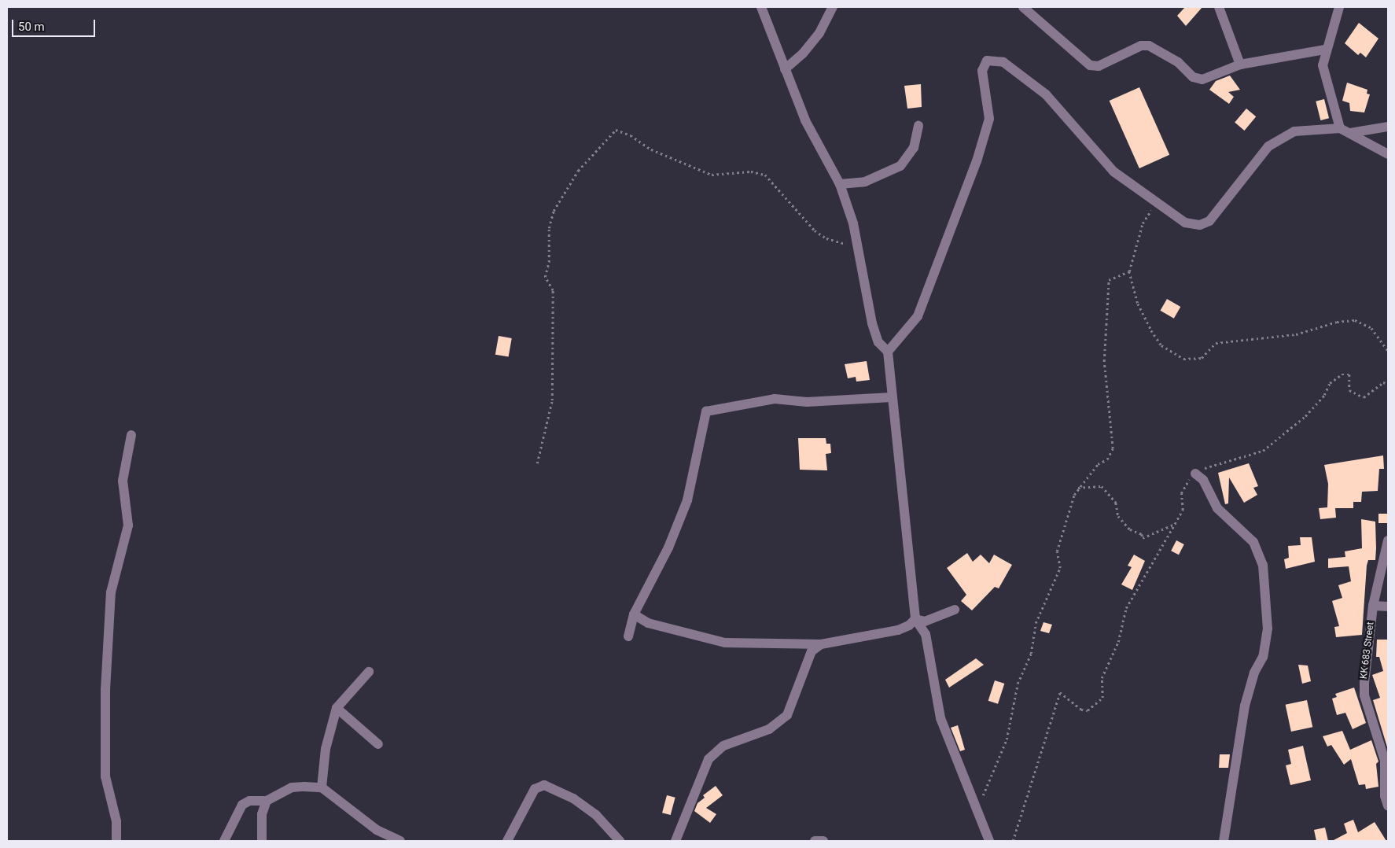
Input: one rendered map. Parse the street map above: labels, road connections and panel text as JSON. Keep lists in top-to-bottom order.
{
  "streets": {
    "street": ["KK 683 Street"]
  },
  "scale_bar": "50 m"
}
